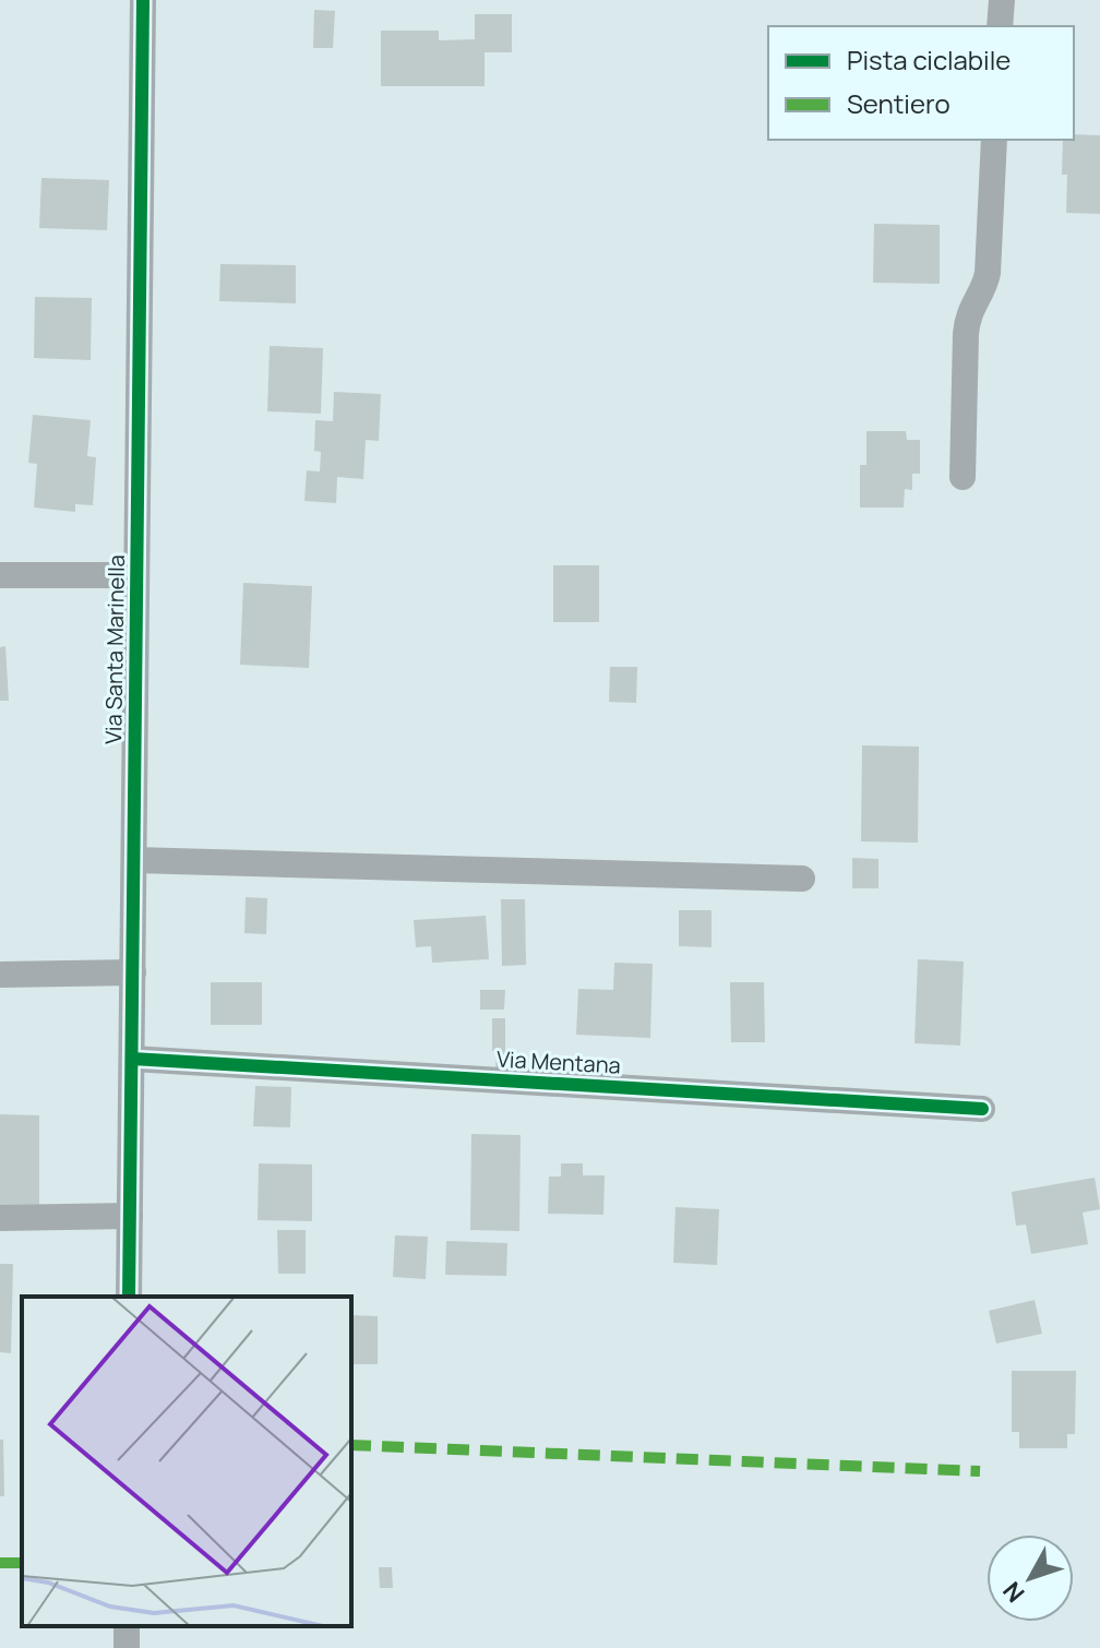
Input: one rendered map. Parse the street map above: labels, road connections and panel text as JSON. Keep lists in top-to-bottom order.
{
  "streets": {
    "street": ["Via Santa Marinella", "Via Mentana"]
  },
  "crossings": [
    ["Via Santa Marinella", "Via Mentana"]
  ],
  "legend": ["Pista ciclabile", "Sentiero"],
  "north": "bottom left"
}
